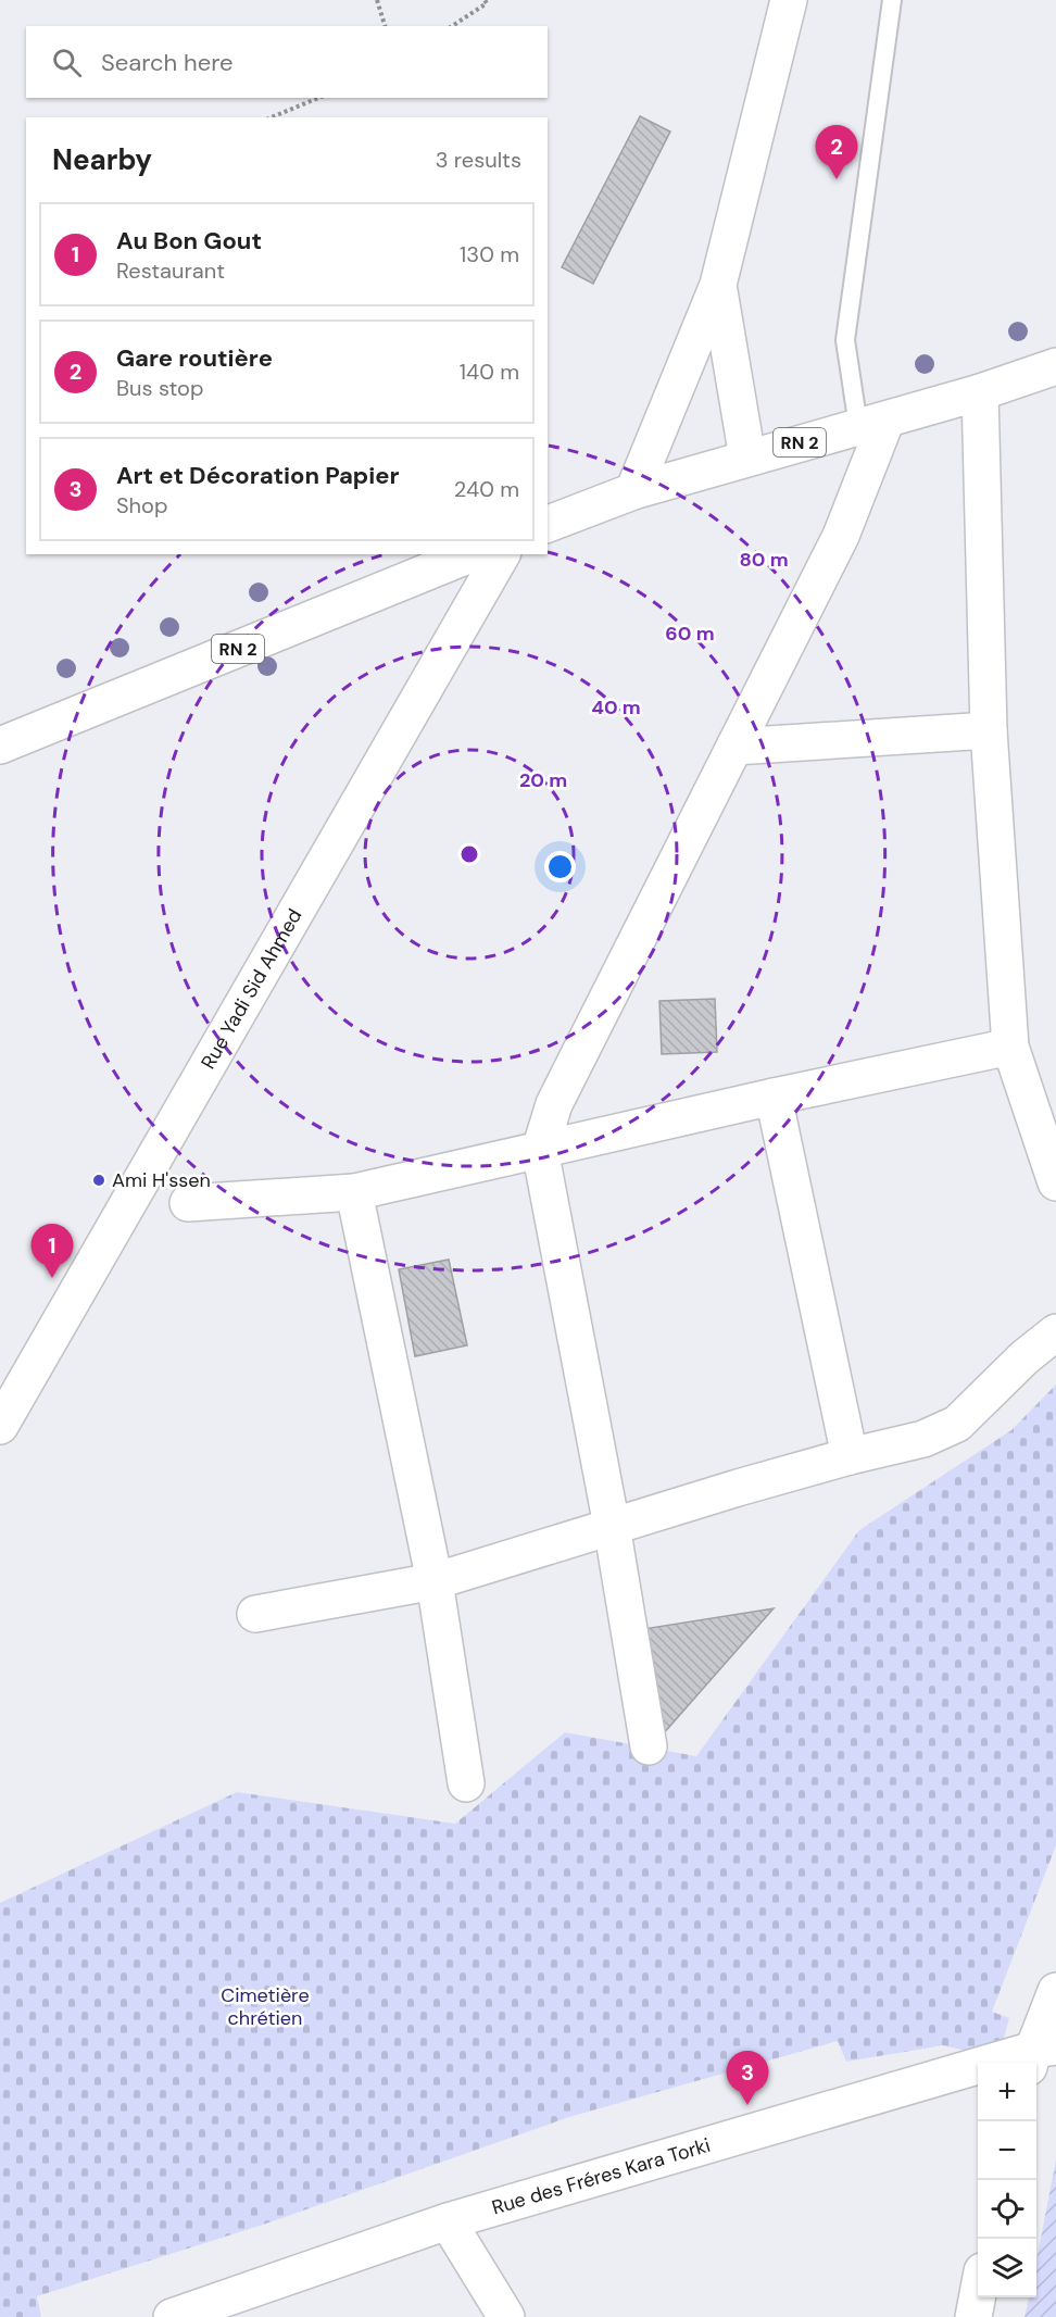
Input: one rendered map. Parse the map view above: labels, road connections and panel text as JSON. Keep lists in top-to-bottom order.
{
  "streets": {
    "street": ["RN 2", "Rue Yadi Sid Ahmed", "Rue des Fréres Kara Torki"]
  },
  "parks": ["Cimetière chrétien"],
  "places": ["Ami H'ssen"],
  "page": {
    "search": "Search here",
    "heading": ["Nearby", "3 results"],
    "pins": ["2", "1", "3"],
    "list": [
      {
        "mark": "1",
        "name": "Au Bon Gout",
        "note": "Restaurant",
        "value": "130 m"
      },
      {
        "mark": "2",
        "name": "Gare routière",
        "note": "Bus stop",
        "value": "140 m"
      },
      {
        "mark": "3",
        "name": "Art et Décoration Papier",
        "note": "Shop",
        "value": "240 m"
      }
    ],
    "map_buttons": ["+", "−"]
  },
  "rings": [
    "80 m",
    "60 m",
    "40 m",
    "20 m"
  ]
}
